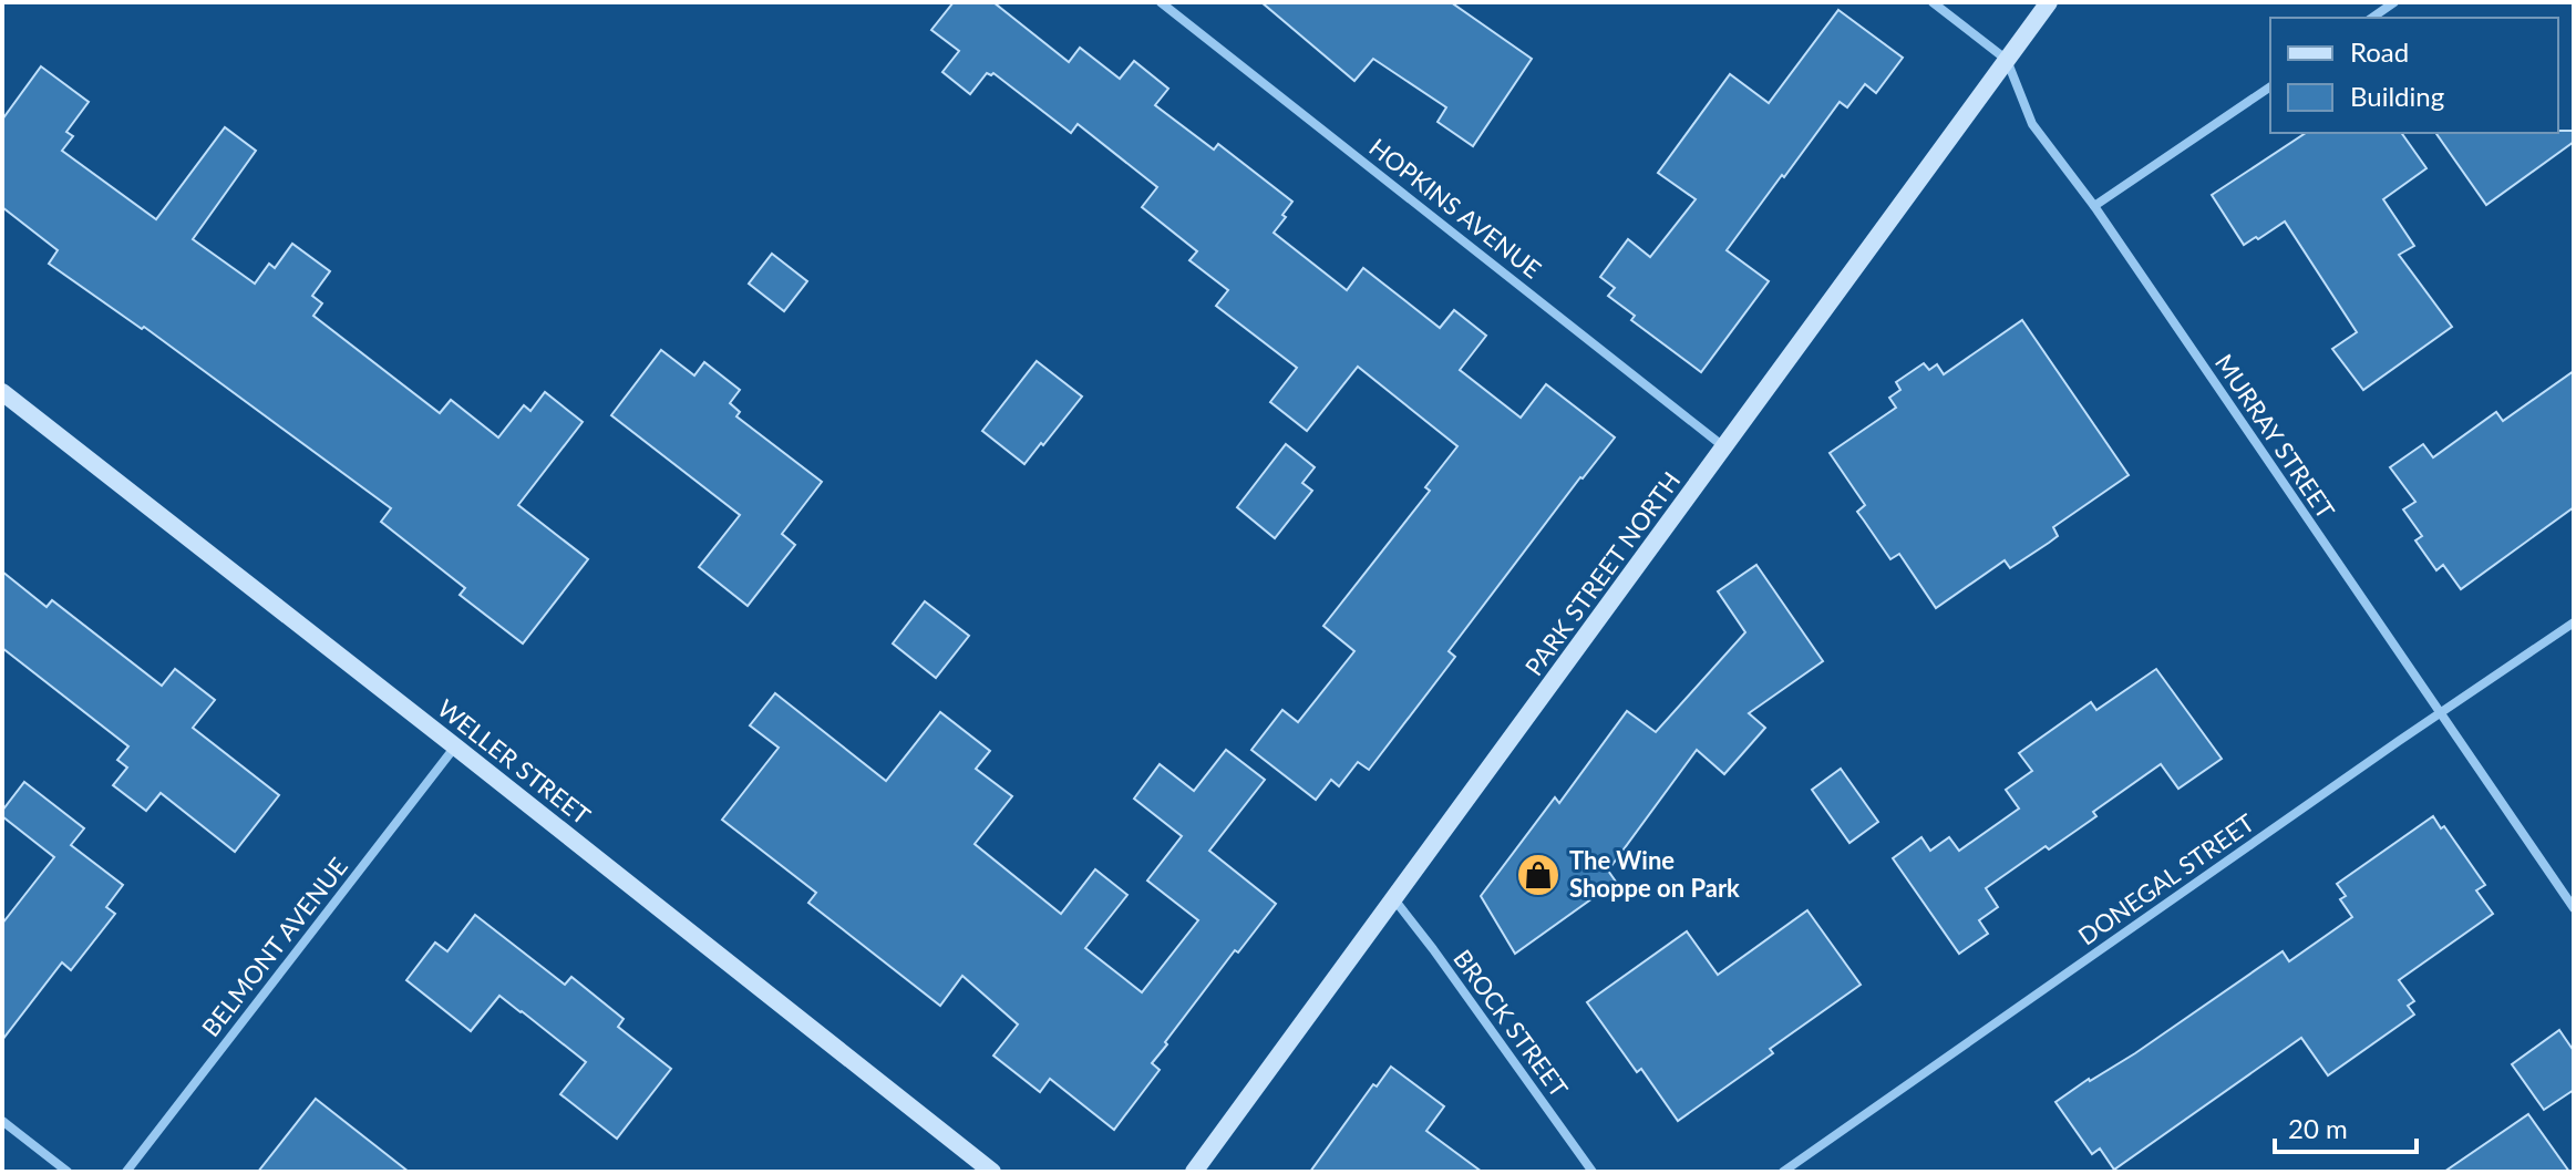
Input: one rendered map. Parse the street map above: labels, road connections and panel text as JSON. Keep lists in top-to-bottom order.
{
  "streets": {
    "street": [
      "HOPKINS AVENUE",
      "MURRAY STREET",
      "PARK STREET NORTH",
      "WELLER STREET",
      "DONEGAL STREET",
      "BELMONT AVENUE",
      "BROCK STREET"
    ]
  },
  "crossings": [
    ["HOPKINS AVENUE", "PARK STREET NORTH"],
    ["MURRAY STREET", "PARK STREET NORTH"],
    ["MURRAY STREET", "DONEGAL STREET"],
    ["PARK STREET NORTH", "BROCK STREET"],
    ["WELLER STREET", "BELMONT AVENUE"]
  ],
  "places": {
    "shop": ["The Wine Shoppe on Park"]
  },
  "legend": ["Road", "Building"],
  "scale_bar": "20 m"
}
